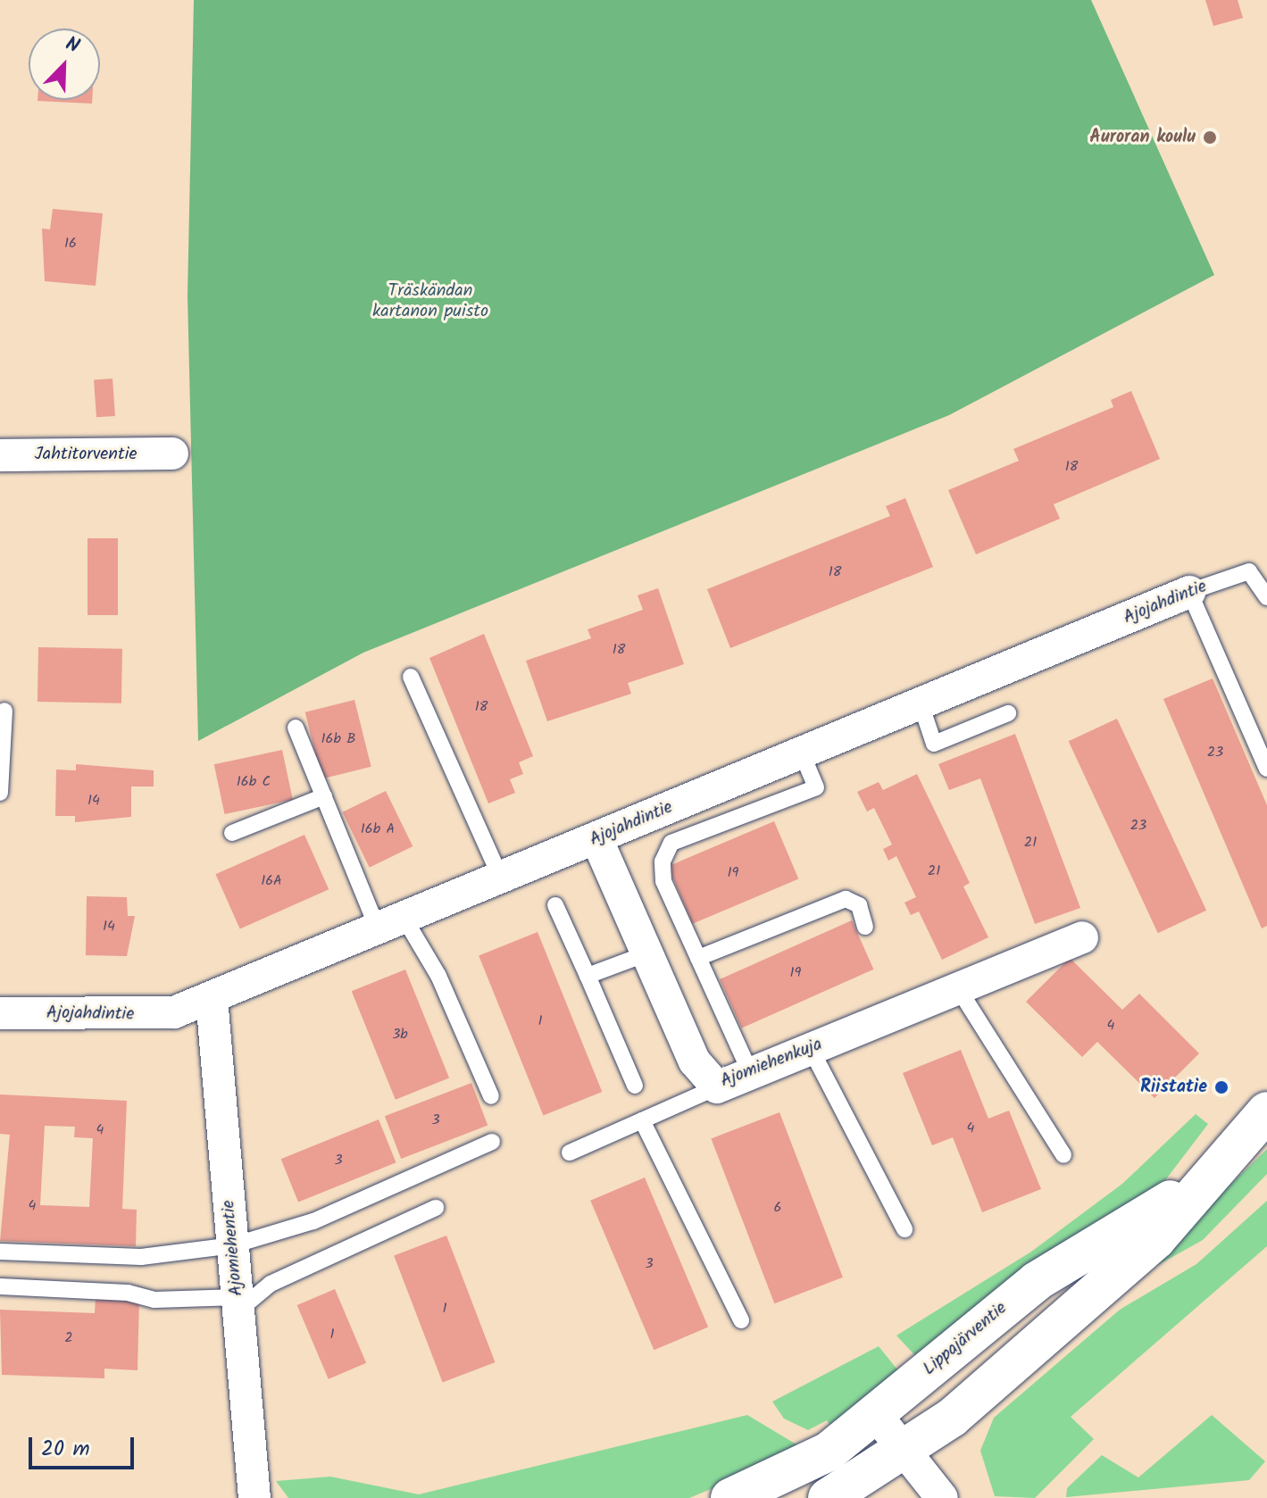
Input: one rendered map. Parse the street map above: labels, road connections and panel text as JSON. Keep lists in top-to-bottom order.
{
  "streets": {
    "main road": ["Lippajärventie"],
    "street": [
      "Jahtitorventie",
      "Ajojahdintie",
      "Ajomiehenkuja",
      "Ajomiehentie"
    ]
  },
  "crossings": [
    ["Ajojahdintie", "Ajomiehenkuja"],
    ["Ajojahdintie", "Ajomiehentie"]
  ],
  "parks": ["Träskändan kartanon puisto"],
  "places": ["Auroran koulu", "Riistatie"],
  "house_numbers": [
    "16",
    "18",
    "18",
    "18",
    "18",
    "16b B",
    "23",
    "16b C",
    "14",
    "23",
    "16b A",
    "21",
    "21",
    "19",
    "16A",
    "14",
    "19",
    "1",
    "4",
    "3b",
    "3",
    "4",
    "4",
    "3",
    "4",
    "6",
    "3",
    "1",
    "1",
    "2"
  ],
  "scale_bar": "20 m",
  "north": "top right"
}
